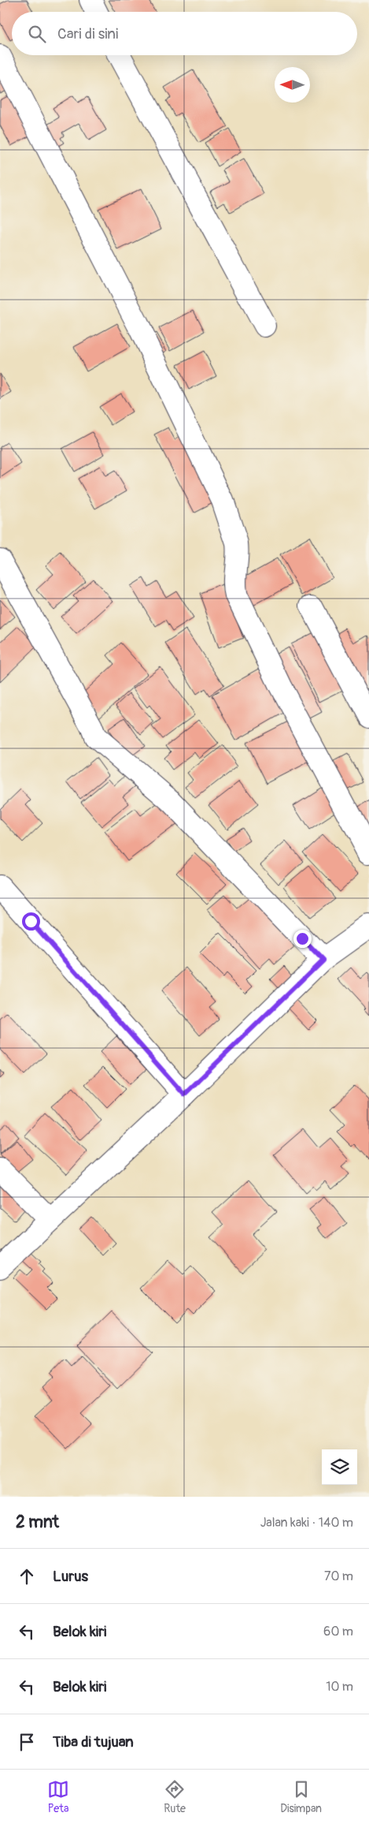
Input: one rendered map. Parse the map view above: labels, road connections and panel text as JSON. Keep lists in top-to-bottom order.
{
  "north": "left",
  "page": {
    "search": "Cari di sini",
    "heading": ["2 mnt", "Jalan kaki · 140 m"],
    "list": [
      ["Lurus", "70 m"],
      ["Belok kiri", "60 m"],
      ["Belok kiri", "10 m"],
      "Tiba di tujuan"
    ],
    "nav": ["Peta", "Rute", "Disimpan"]
  }
}
